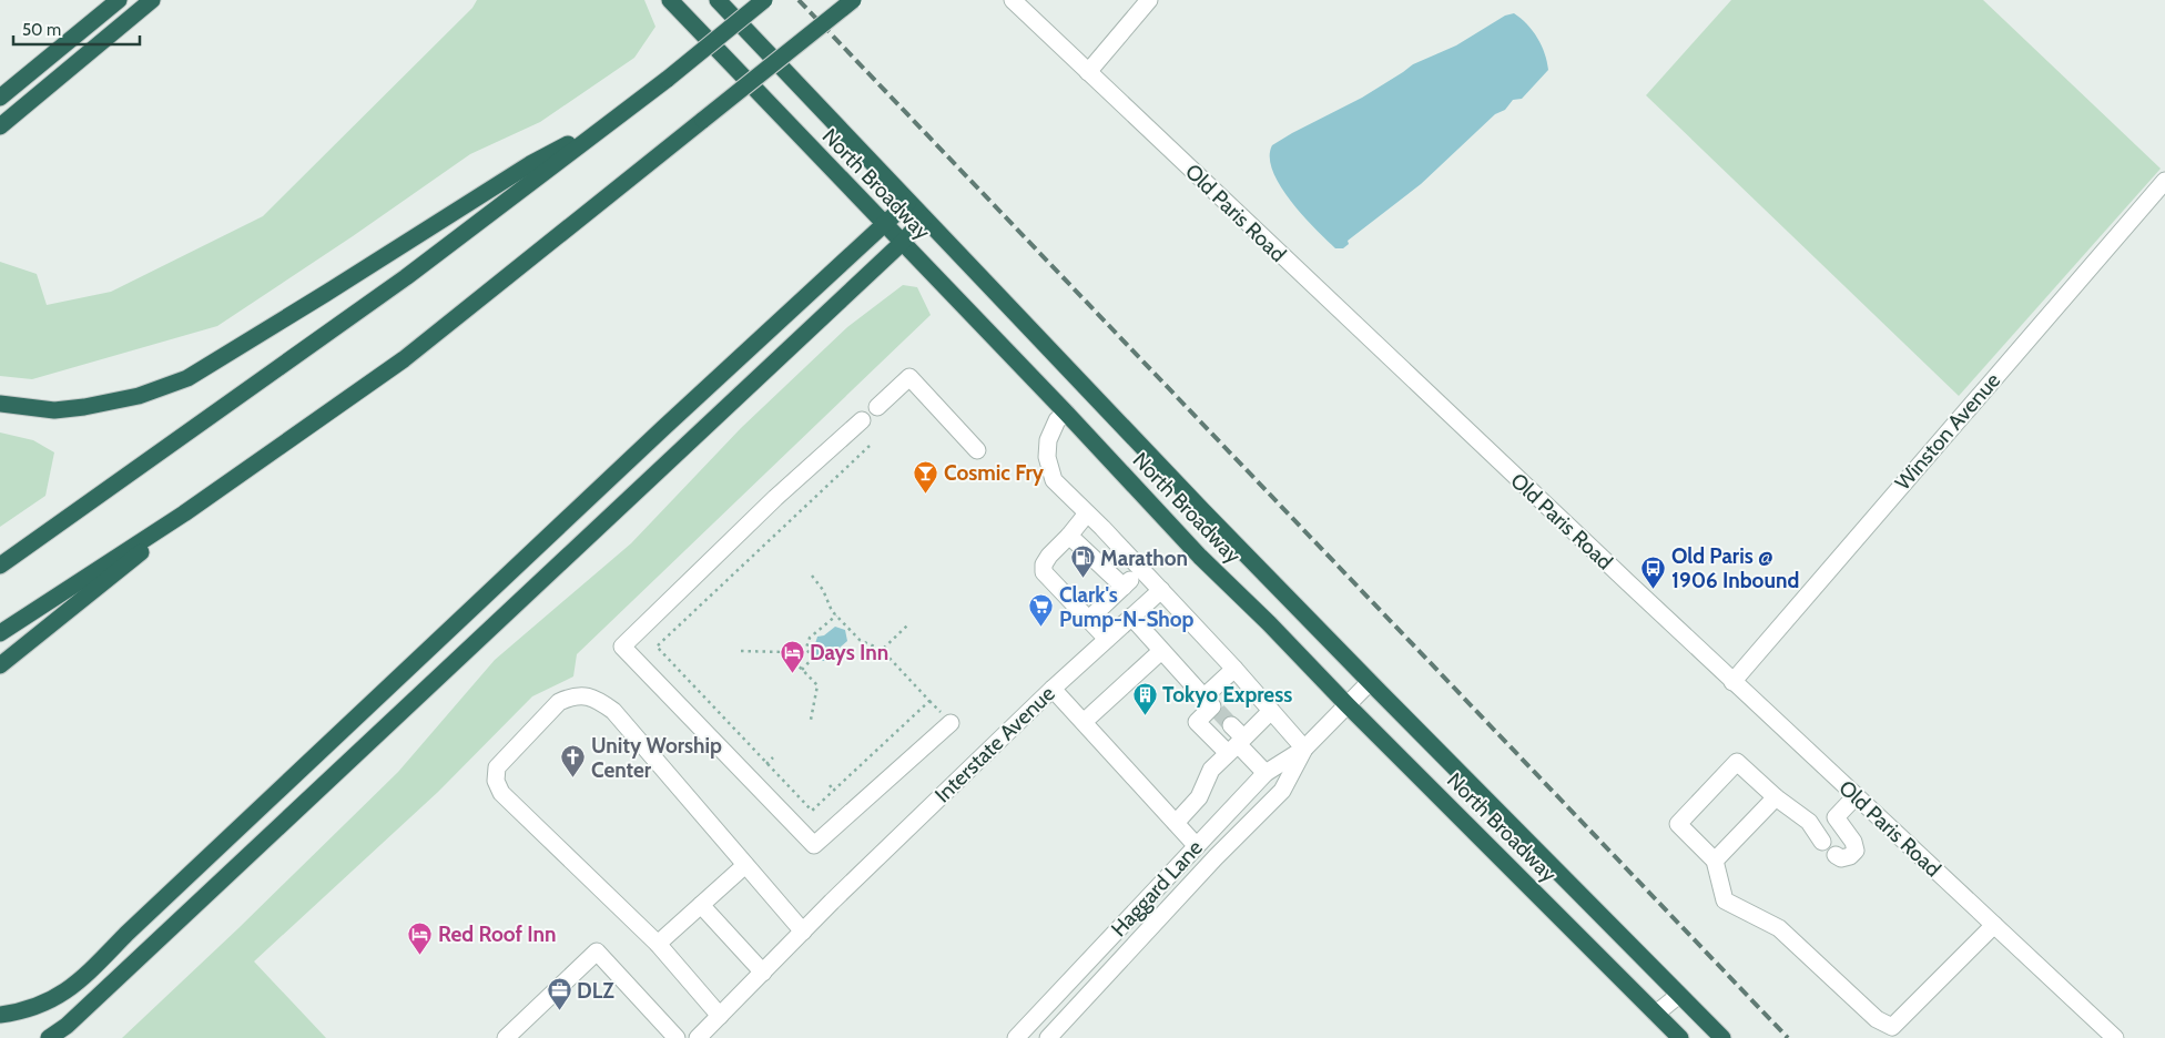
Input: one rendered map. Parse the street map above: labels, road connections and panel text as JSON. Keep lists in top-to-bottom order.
{
  "streets": {
    "highway": ["North Broadway"],
    "street": [
      "Old Paris Road",
      "Winston Avenue",
      "Interstate Avenue",
      "Haggard Lane"
    ]
  },
  "crossings": [
    ["North Broadway", "Haggard Lane"],
    ["Old Paris Road", "Winston Avenue"]
  ],
  "places": {
    "bar": ["Cosmic Fry"],
    "fuel station": ["Marathon"],
    "bus stop": ["Old Paris @ 1906 Inbound"],
    "supermarket": ["Clark's Pump-N-Shop"],
    "hotel": ["Days Inn", "Red Roof Inn"],
    "building": ["Tokyo Express"],
    "church": ["Unity Worship Center"],
    "office": ["DLZ"]
  },
  "scale_bar": "50 m"
}
